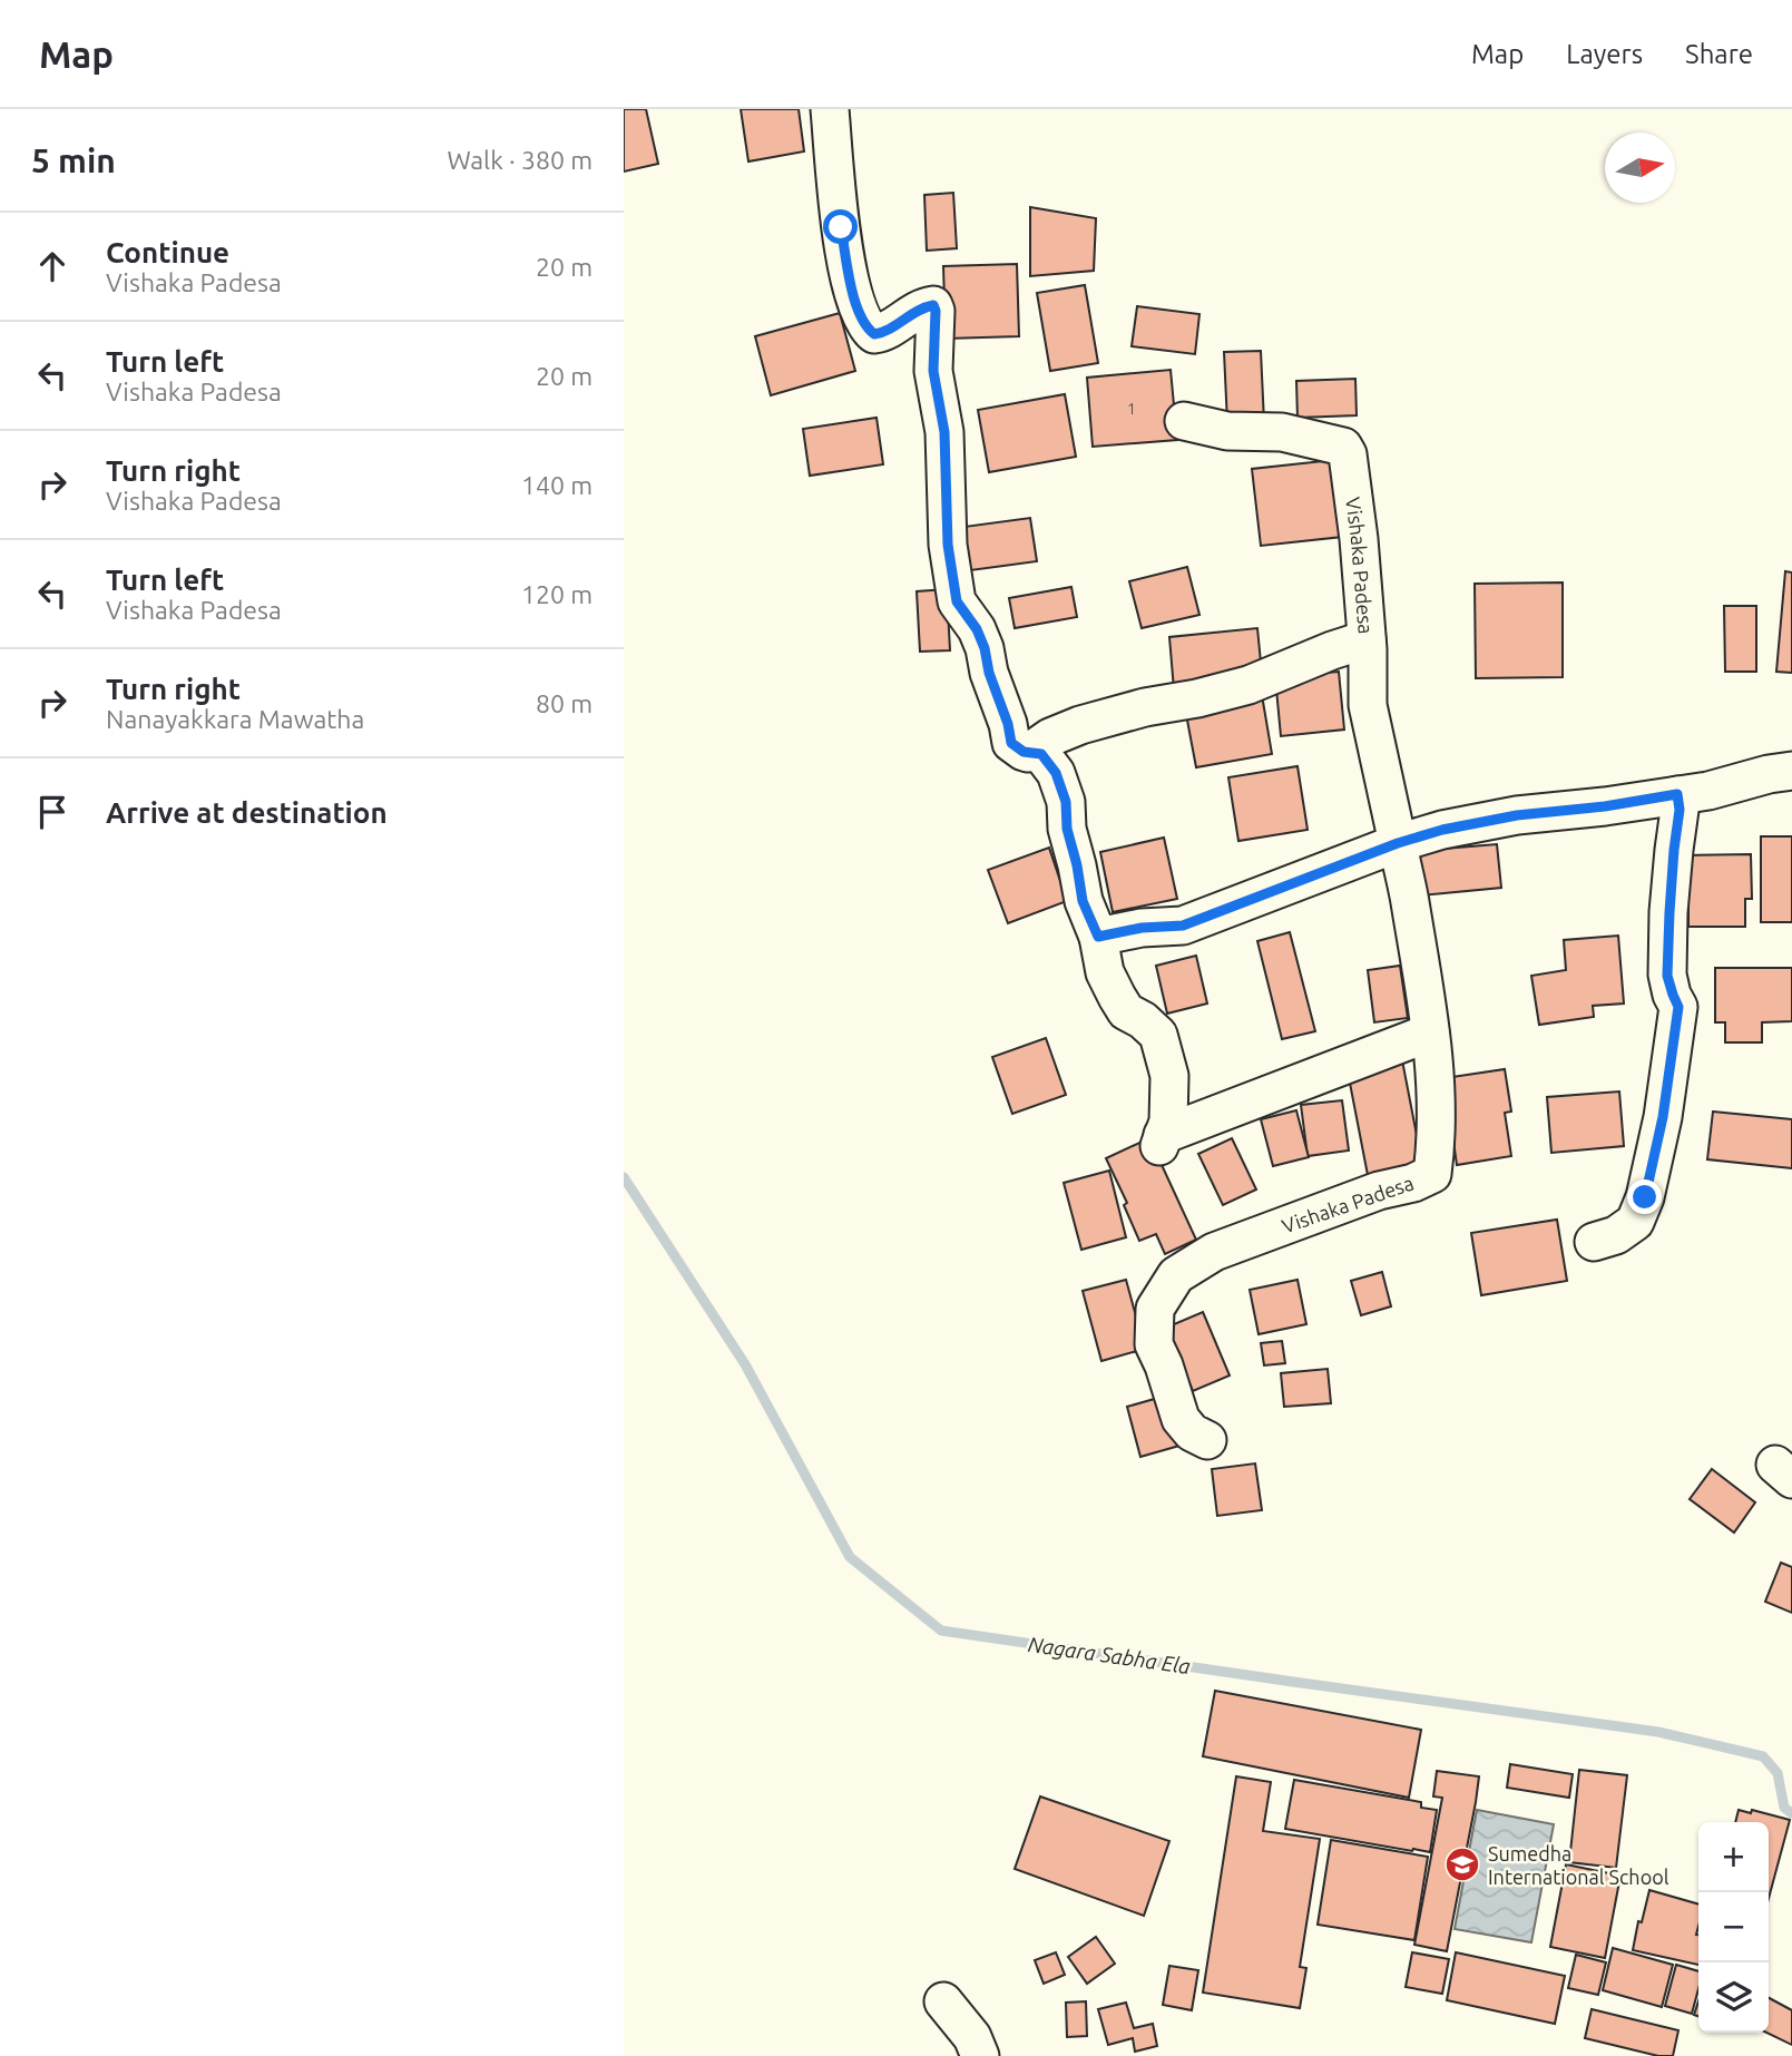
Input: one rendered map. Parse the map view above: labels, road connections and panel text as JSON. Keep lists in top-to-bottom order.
{
  "streets": {
    "street": ["Vishaka Padesa"]
  },
  "water": ["Nagara Sabha Ela"],
  "places": {
    "school or university": ["Sumedha International School"]
  },
  "house_numbers": ["1"],
  "north": "right",
  "page": {
    "header": "Map",
    "nav": ["Map", "Layers", "Share"],
    "heading": ["5 min", "Walk · 380 m"],
    "list": [
      ["Continue", "Vishaka Padesa", "20 m"],
      ["Turn left", "Vishaka Padesa", "20 m"],
      ["Turn right", "Vishaka Padesa", "140 m"],
      ["Turn left", "Vishaka Padesa", "120 m"],
      ["Turn right", "Nanayakkara Mawatha", "80 m"],
      "Arrive at destination"
    ],
    "map_buttons": ["+", "−"]
  }
}
